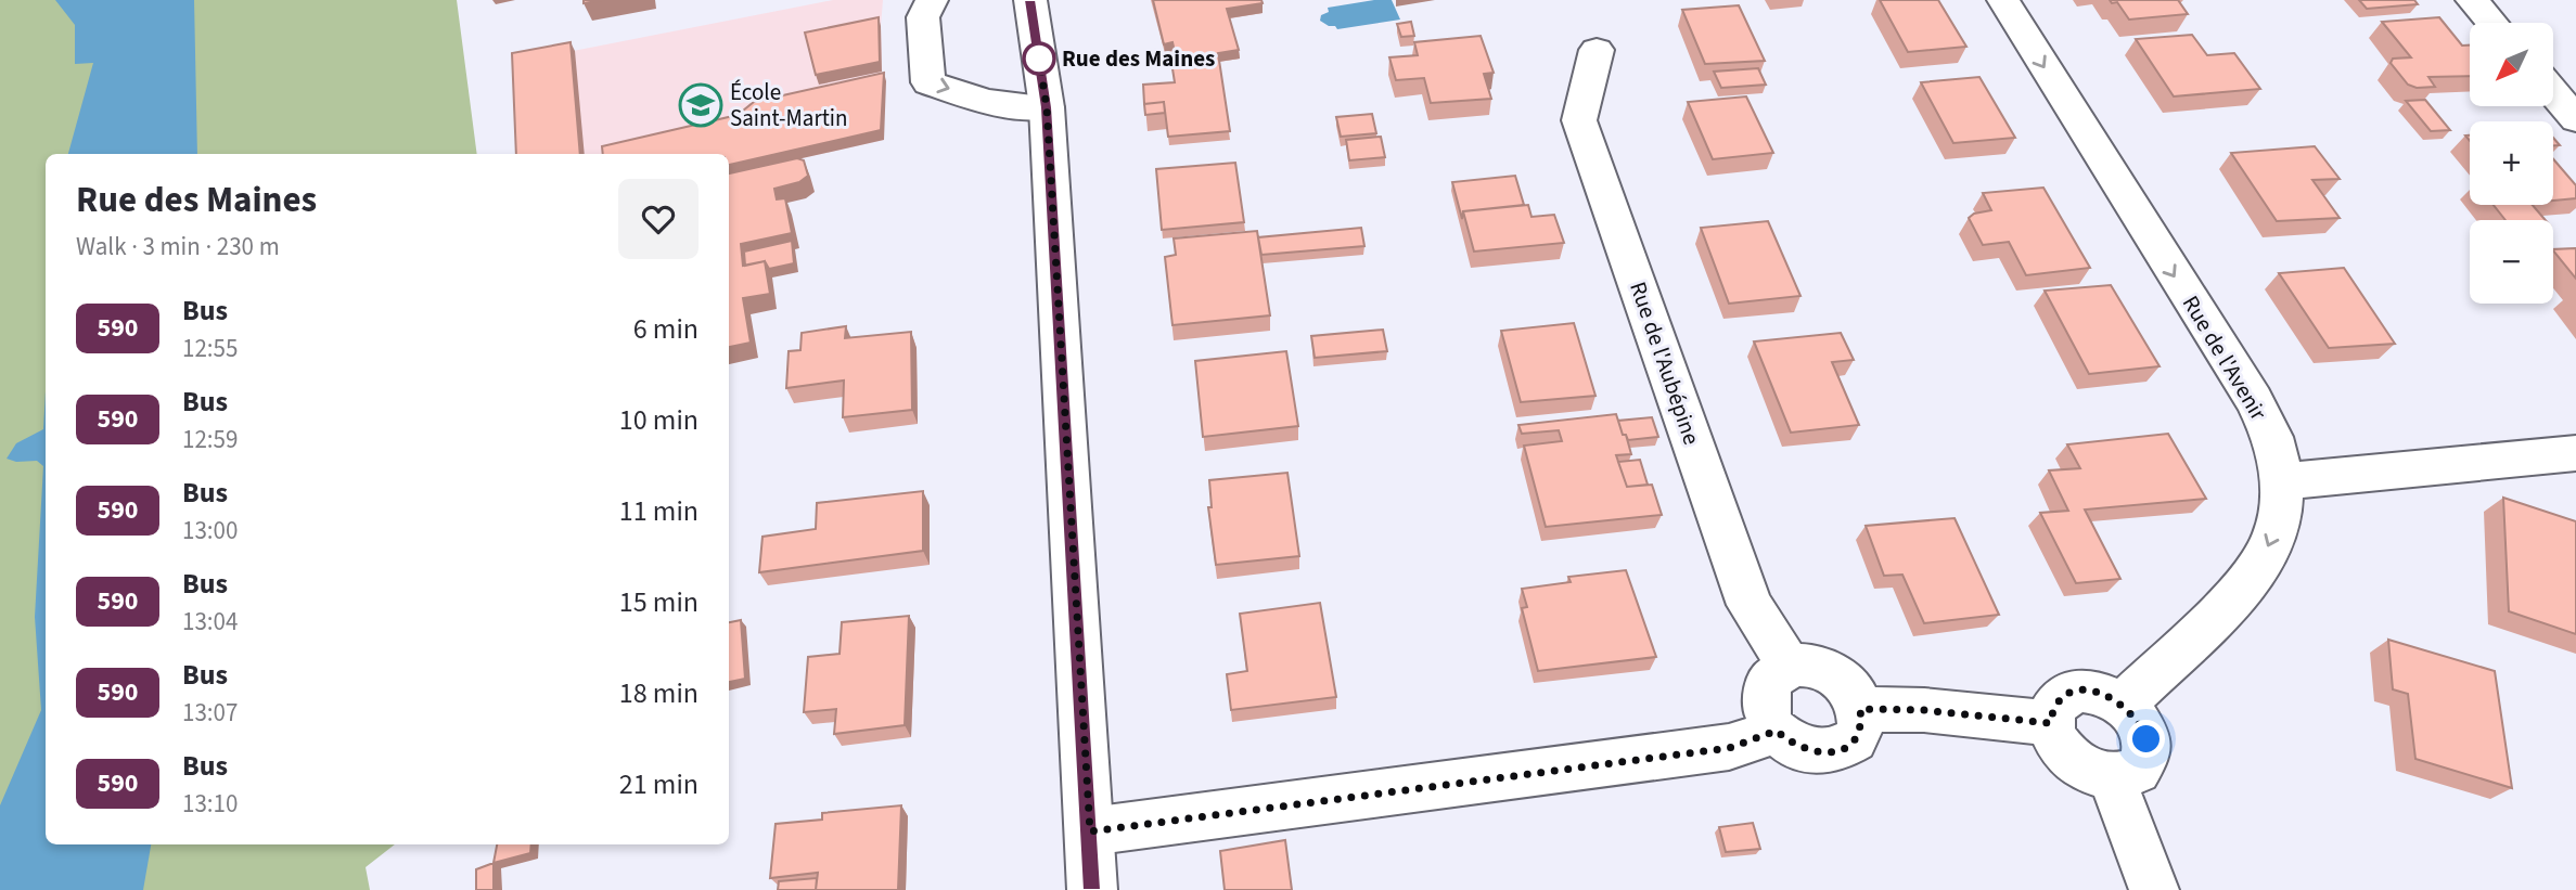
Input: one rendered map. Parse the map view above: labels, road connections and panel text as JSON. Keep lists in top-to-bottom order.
{
  "streets": {
    "street": ["Rue de l'Avenir", "Rue de l'Aubépine"]
  },
  "one_way": ["Rue de l'Avenir"],
  "places": {
    "other": ["Rue des Maines"],
    "school or university": ["École Saint-Martin"]
  },
  "lines": ["bus line 590"],
  "north": "bottom left",
  "page": {
    "map_buttons": ["+", "−"],
    "heading": ["Rue des Maines", "Walk · 3 min · 230 m"],
    "list": [
      {
        "mark": "590",
        "name": "Bus",
        "note": "12:55",
        "value": "6 min"
      },
      {
        "mark": "590",
        "name": "Bus",
        "note": "12:59",
        "value": "10 min"
      },
      {
        "mark": "590",
        "name": "Bus",
        "note": "13:00",
        "value": "11 min"
      },
      {
        "mark": "590",
        "name": "Bus",
        "note": "13:04",
        "value": "15 min"
      },
      {
        "mark": "590",
        "name": "Bus",
        "note": "13:07",
        "value": "18 min"
      },
      {
        "mark": "590",
        "name": "Bus",
        "note": "13:10",
        "value": "21 min"
      }
    ]
  }
}
